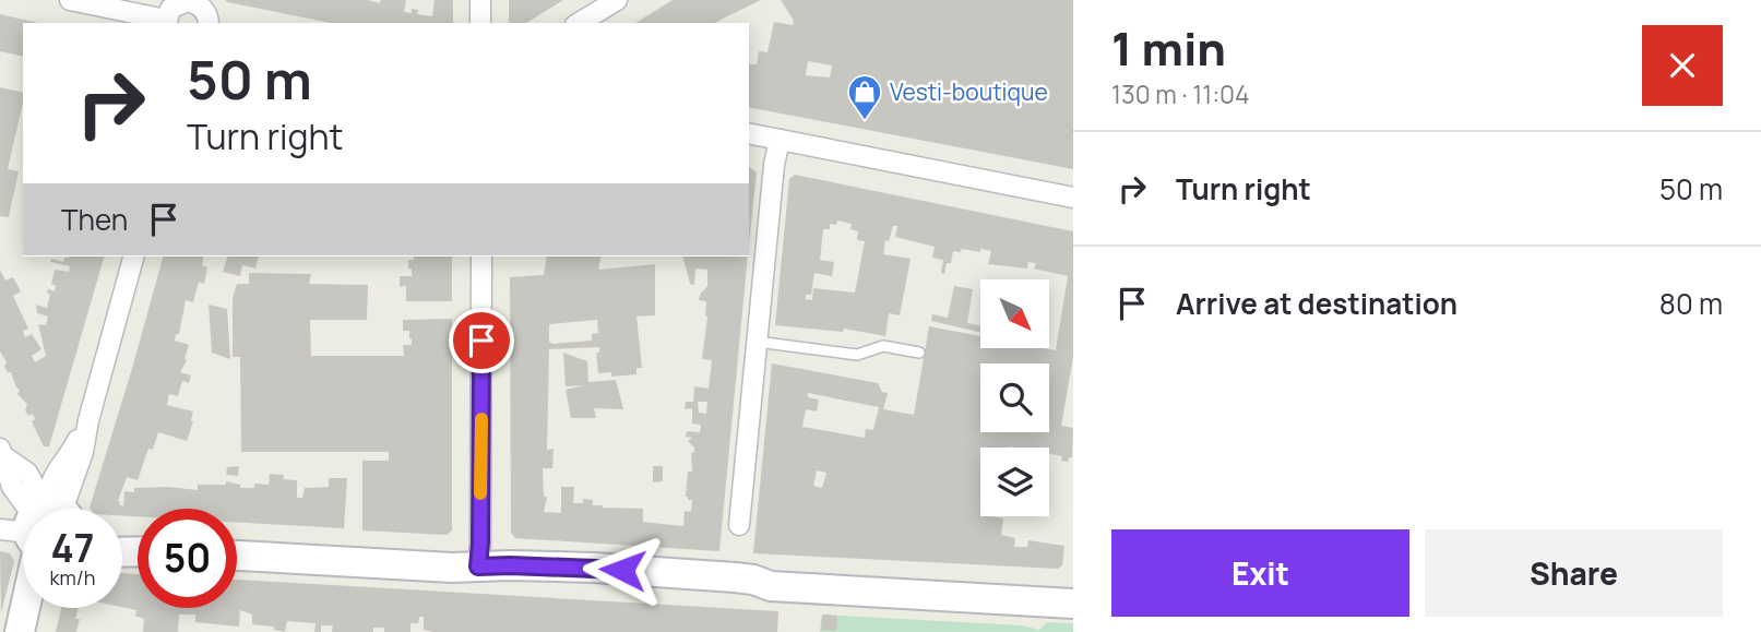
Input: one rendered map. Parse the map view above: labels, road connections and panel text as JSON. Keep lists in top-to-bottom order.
{
  "places": {
    "shop": ["Vesti-boutique"]
  },
  "north": "bottom right",
  "page": {
    "heading": ["1 min", "130 m · 11:04"],
    "turn": ["50 m", "Turn right"],
    "list": [
      {
        "name": "Turn right",
        "value": "50 m"
      },
      {
        "name": "Arrive at destination",
        "value": "80 m"
      }
    ],
    "then": "Then",
    "speed": "47 km/h",
    "limit": "50",
    "buttons": ["Exit", "Share"]
  }
}
